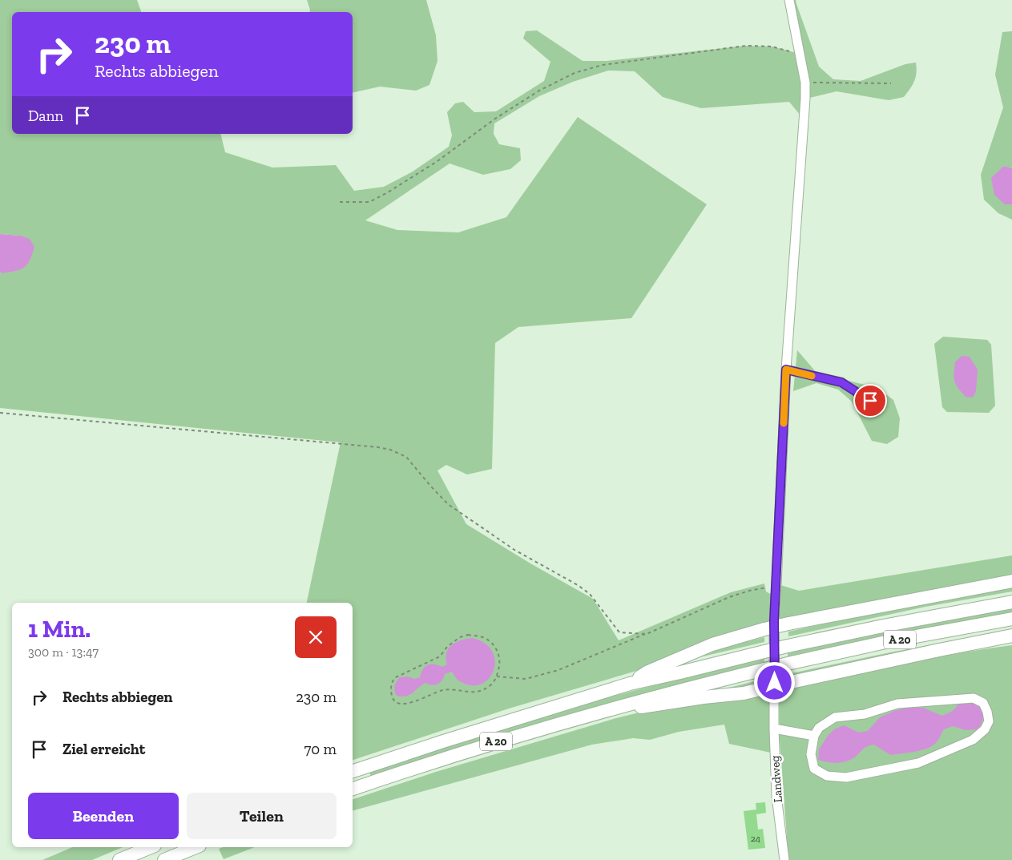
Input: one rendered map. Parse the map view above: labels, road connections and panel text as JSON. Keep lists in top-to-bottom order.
{
  "streets": {
    "highway": ["A 20"],
    "street": ["Landweg"]
  },
  "house_numbers": ["24"],
  "page": {
    "turn": ["230 m", "Rechts abbiegen"],
    "then": "Dann",
    "heading": ["1 Min.", "300 m · 13:47"],
    "list": [
      {
        "name": "Rechts abbiegen",
        "value": "230 m"
      },
      {
        "name": "Ziel erreicht",
        "value": "70 m"
      }
    ],
    "buttons": ["Beenden", "Teilen"]
  }
}
